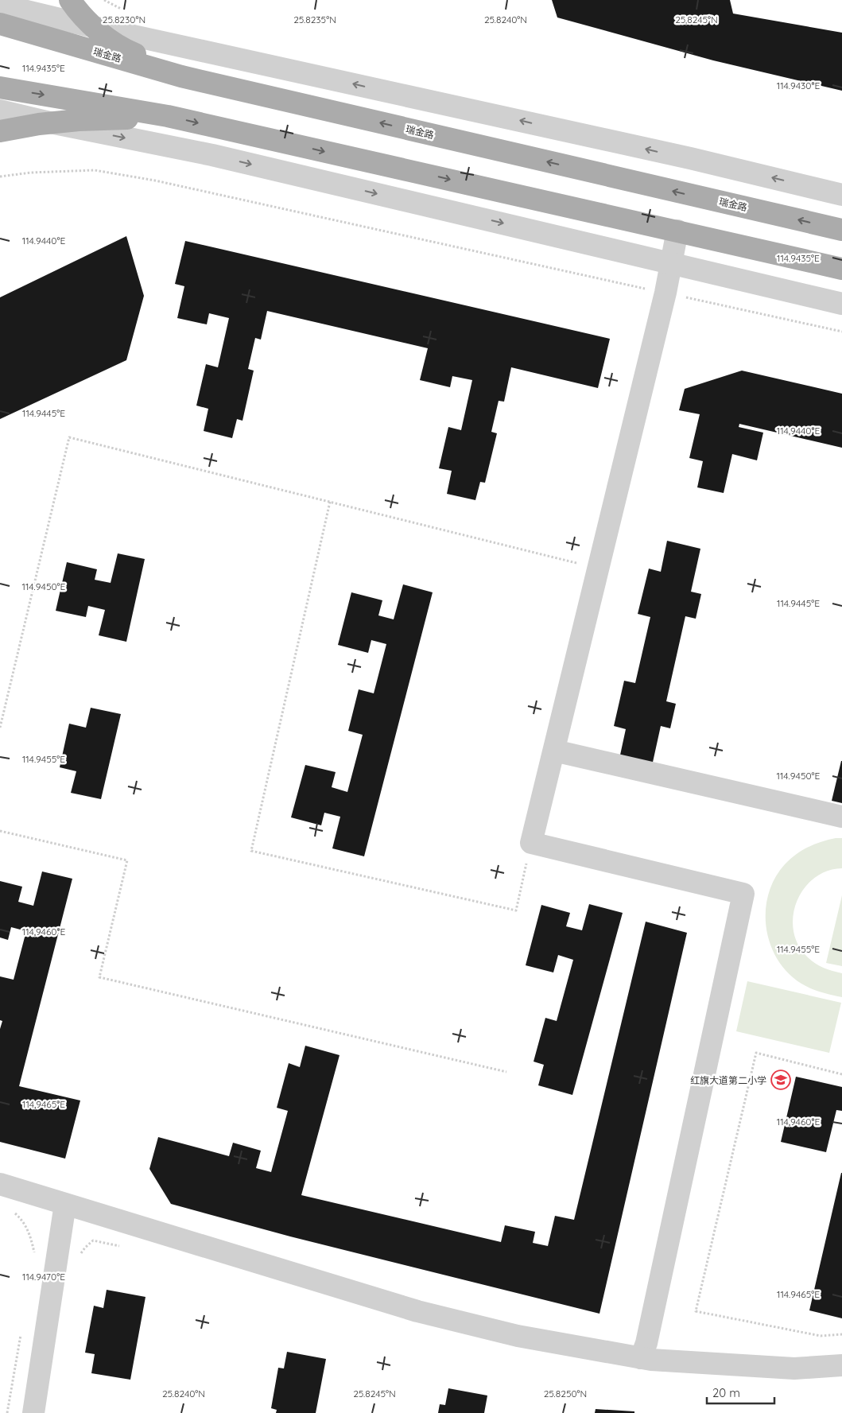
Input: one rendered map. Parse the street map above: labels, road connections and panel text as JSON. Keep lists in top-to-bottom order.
{
  "streets": {
    "main road": ["瑞金路"]
  },
  "places": {
    "school or university": ["红旗大道第二小学"]
  },
  "scale_bar": "20 m",
  "coordinates": [
    "25.8230°N",
    "25.8235°N",
    "25.8240°N",
    "25.8245°N",
    "114.9435°E",
    "114.9430°E",
    "114.9440°E",
    "114.9445°E",
    "114.9450°E",
    "114.9455°E",
    "114.9460°E",
    "114.9465°E",
    "114.9470°E",
    "25.8250°N"
  ]
}
